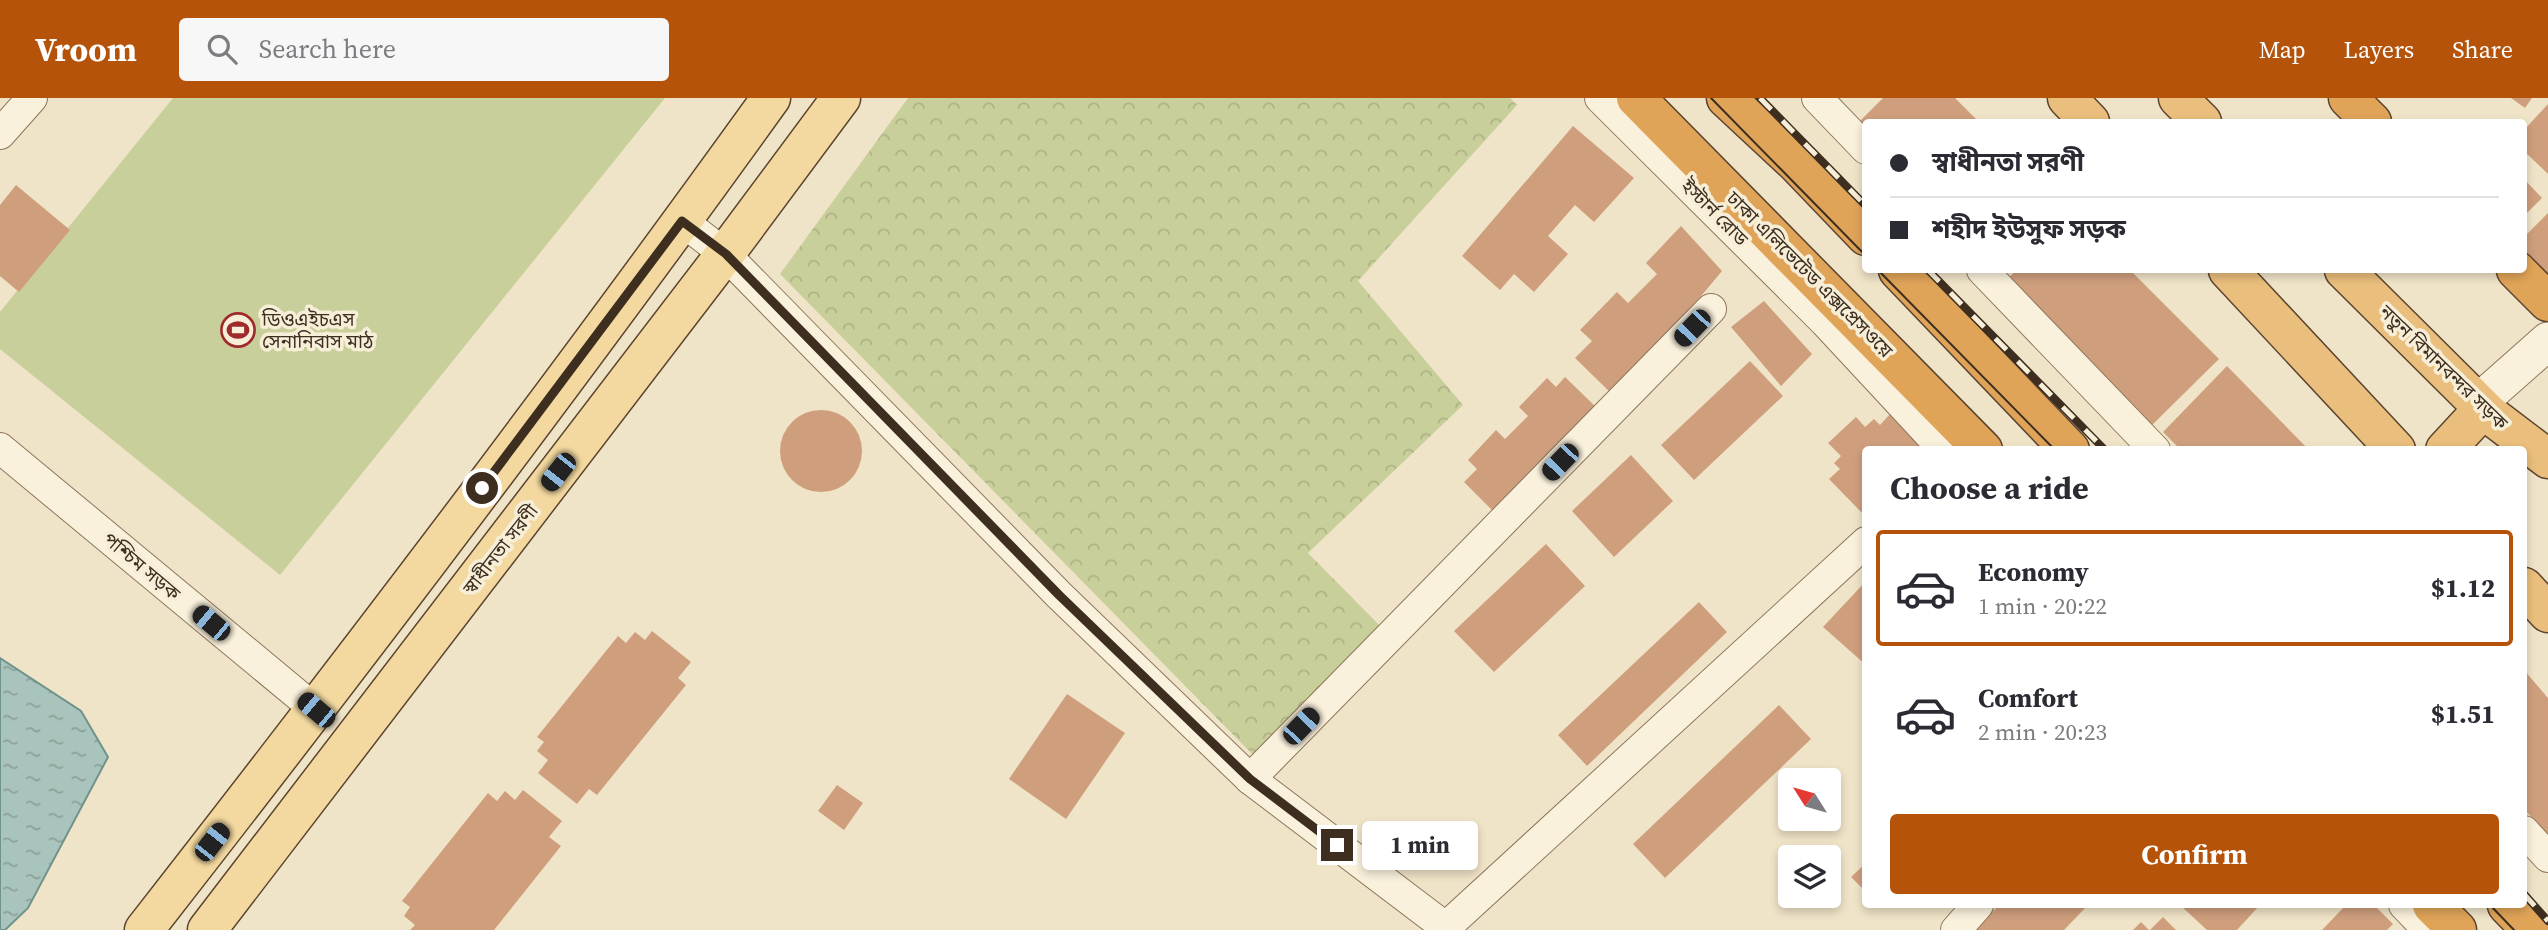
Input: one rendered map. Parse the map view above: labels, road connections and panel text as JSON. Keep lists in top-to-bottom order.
{
  "streets": {
    "highway": ["ঢাকা এলিভেটেড এক্সপ্রেসওয়ে", "নতুন বিমানবন্দর সড়ক"],
    "main road": ["স্বাধীনতা সরণী"],
    "street": ["ইস্টার্ন রোড", "পশ্চিম সড়ক"]
  },
  "places": {
    "sports": ["ডিওএইচএস সেনানিবাস মাঠ"]
  },
  "north": "top left",
  "page": {
    "header": "Vroom",
    "search": "Search here",
    "nav": ["Map", "Layers", "Share"],
    "banner": ["স্বাধীনতা সরণী", "শহীদ ইউসুফ সড়ক"],
    "heading": "Choose a ride",
    "list": [
      {
        "name": "Economy",
        "note": "1 min · 20:22",
        "value": "$1.12"
      },
      {
        "name": "Comfort",
        "note": "2 min · 20:23",
        "value": "$1.51"
      }
    ],
    "buttons": "Confirm",
    "bubble": "1 min"
  }
}
